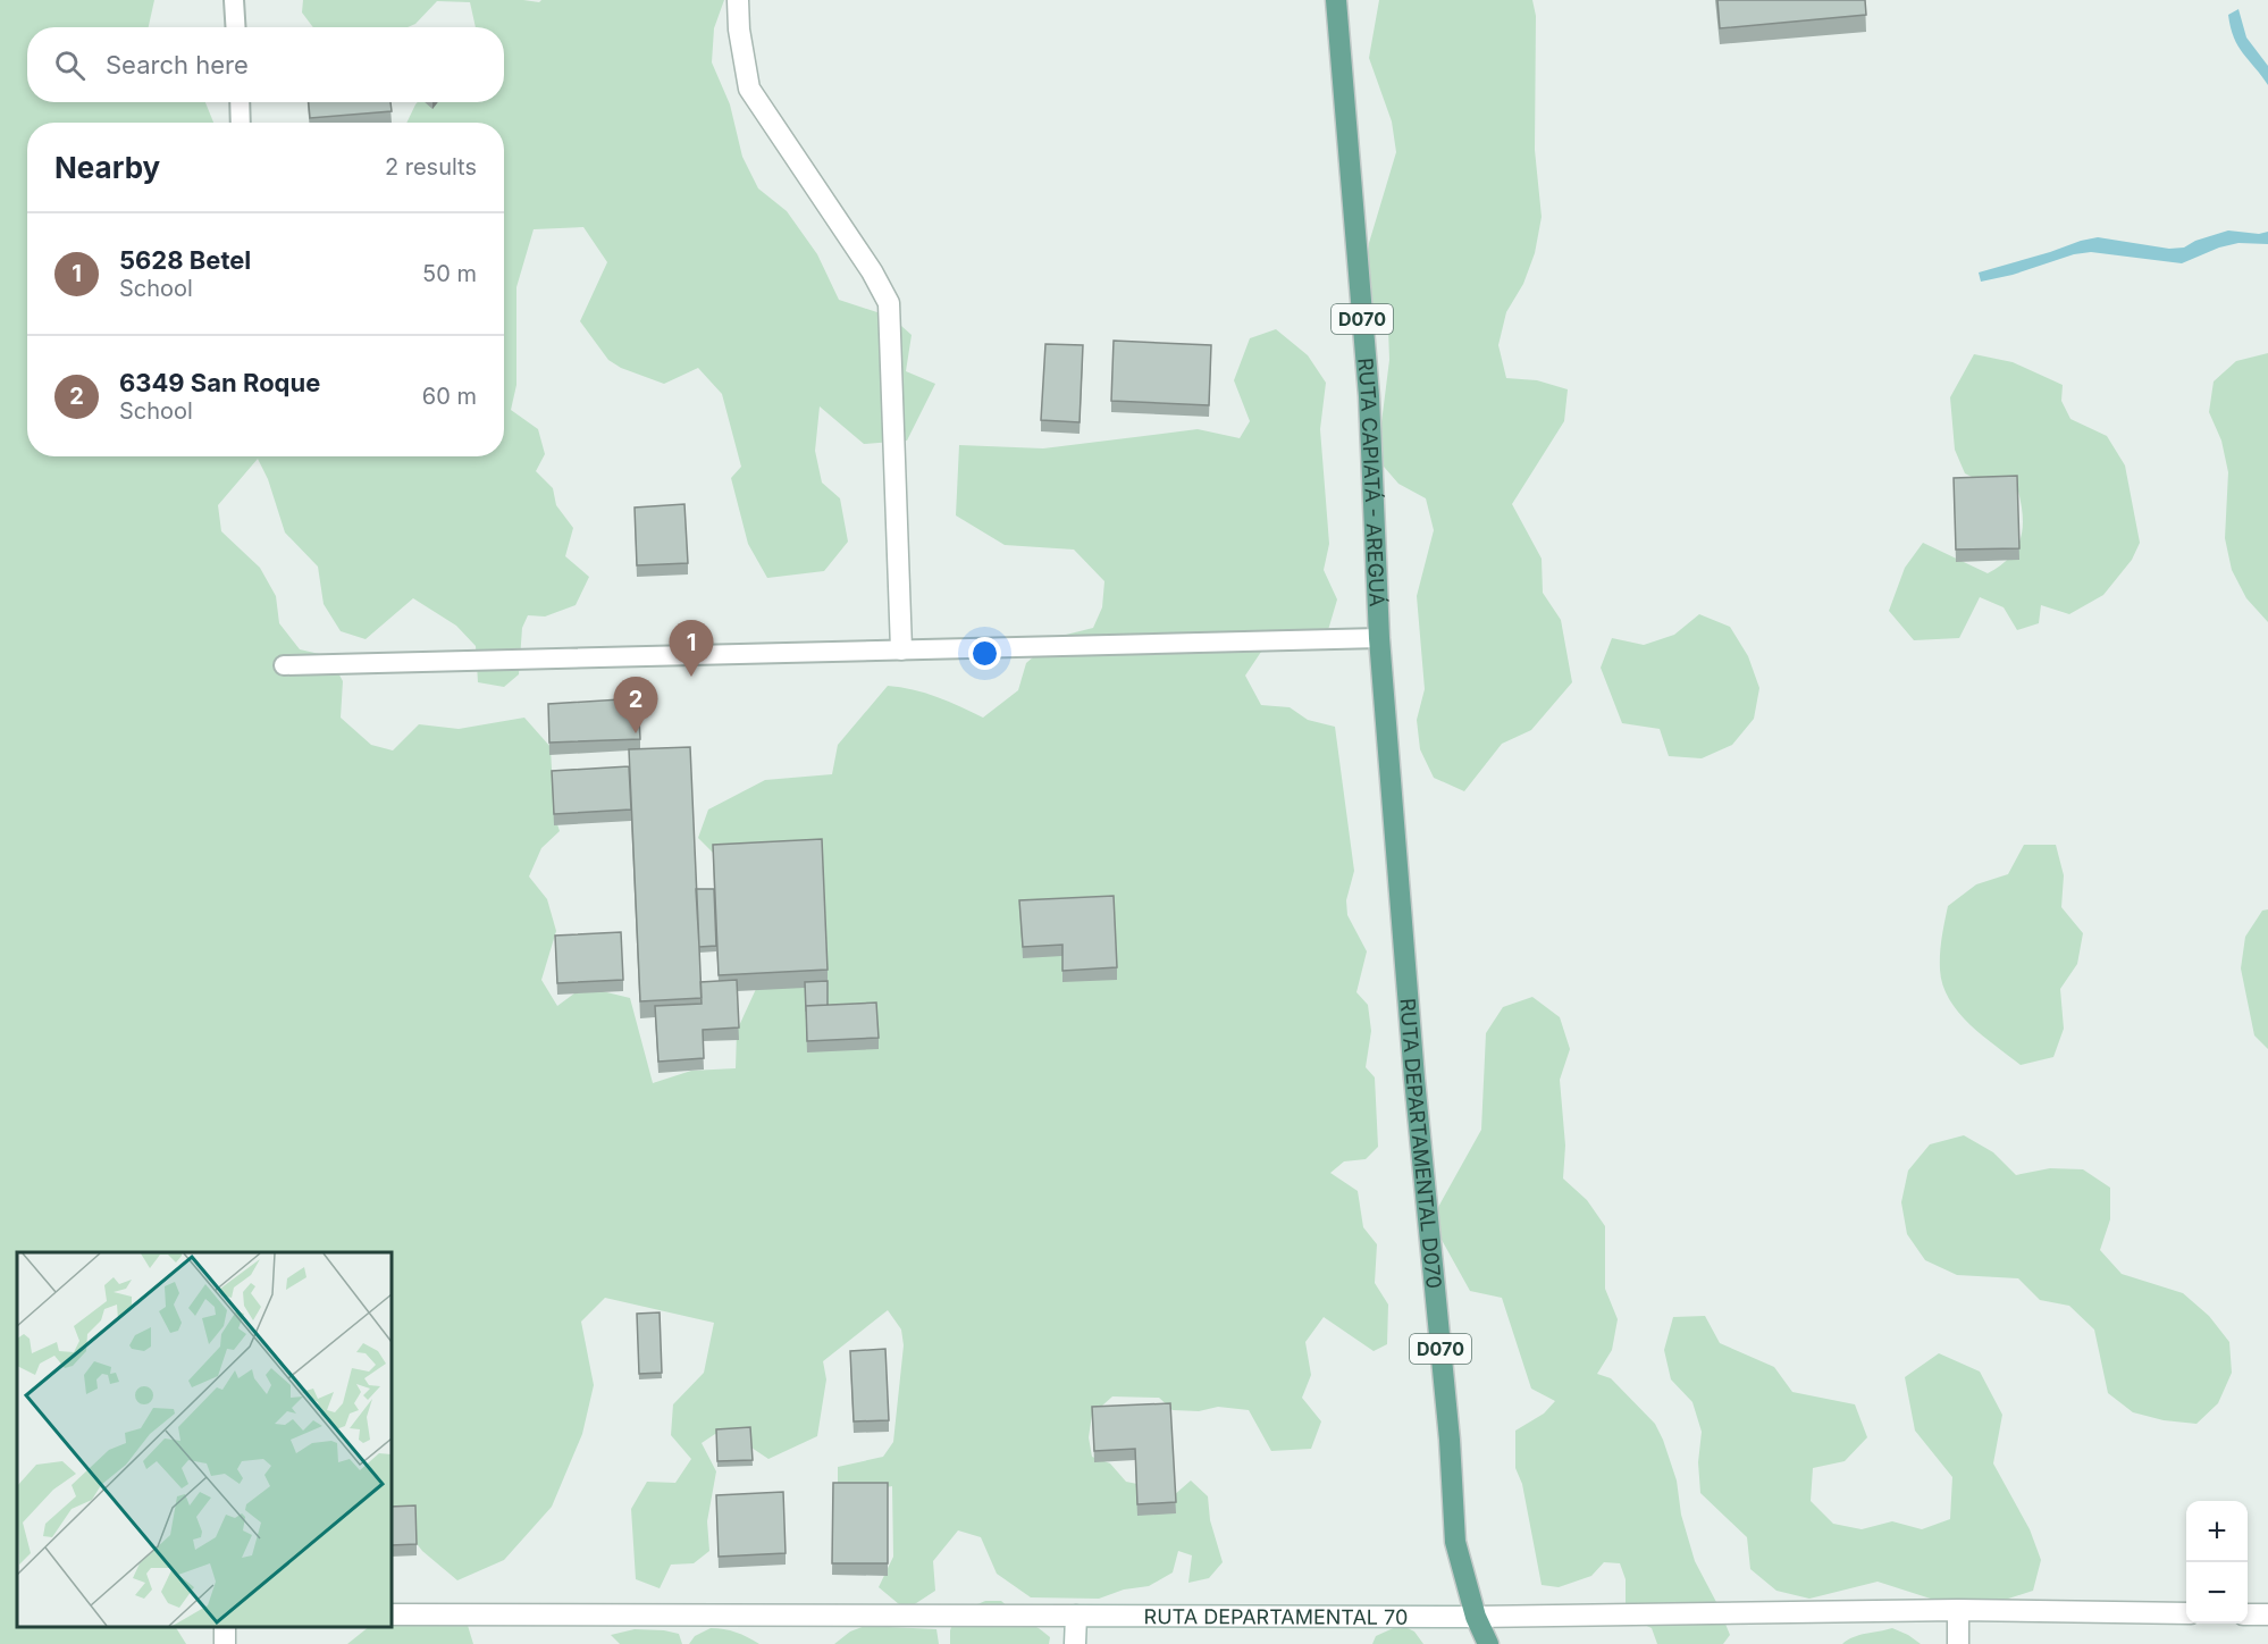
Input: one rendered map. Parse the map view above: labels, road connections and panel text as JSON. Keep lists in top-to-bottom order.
{
  "streets": {
    "main road": ["D070", "RUTA CAPIATÁ - AREGUÁ", "RUTA DEPARTAMENTAL D070"],
    "street": ["RUTA DEPARTAMENTAL 70"]
  },
  "crossings": [
    ["RUTA CAPIATÁ - AREGUÁ", "RUTA DEPARTAMENTAL D070"],
    ["RUTA DEPARTAMENTAL D070", "RUTA DEPARTAMENTAL 70"]
  ],
  "page": {
    "search": "Search here",
    "heading": ["Nearby", "2 results"],
    "list": [
      {
        "mark": "1",
        "name": "5628 Betel",
        "note": "School",
        "value": "50 m"
      },
      {
        "mark": "2",
        "name": "6349 San Roque",
        "note": "School",
        "value": "60 m"
      }
    ],
    "pins": ["1", "2"],
    "map_buttons": ["+", "−"]
  }
}
